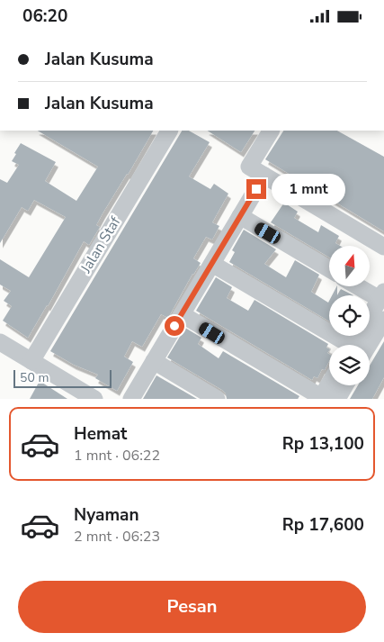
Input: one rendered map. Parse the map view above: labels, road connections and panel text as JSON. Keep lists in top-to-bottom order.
{
  "streets": {
    "street": ["Jalan Staf"]
  },
  "scale_bar": "50 m",
  "north": "top",
  "page": {
    "status": "06:20",
    "banner": ["Jalan Kusuma", "Jalan Kusuma"],
    "bubble": "1 mnt",
    "scale": "50 m",
    "list": [
      {
        "name": "Hemat",
        "note": "1 mnt · 06:22",
        "value": "Rp 13,100"
      },
      {
        "name": "Nyaman",
        "note": "2 mnt · 06:23",
        "value": "Rp 17,600"
      }
    ],
    "buttons": "Pesan"
  }
}
